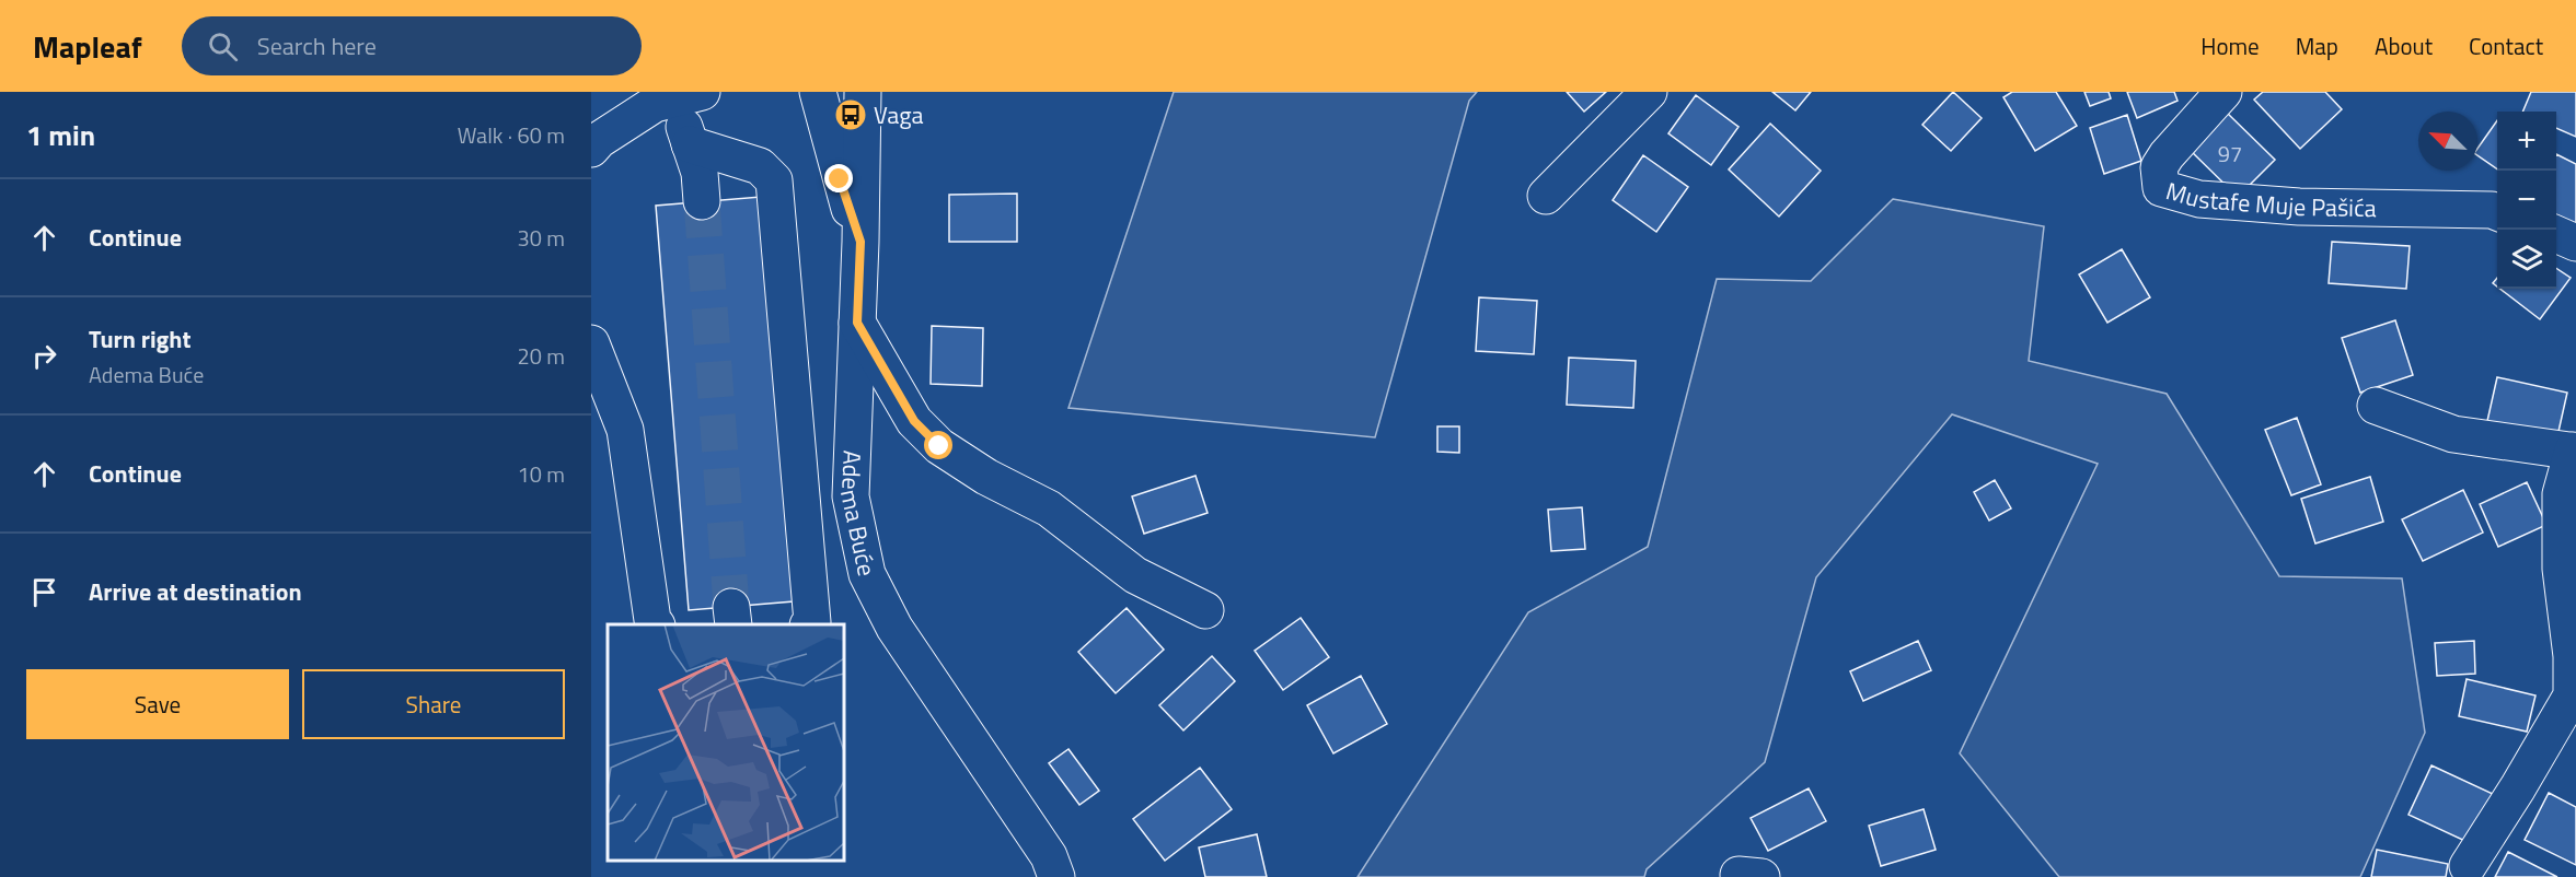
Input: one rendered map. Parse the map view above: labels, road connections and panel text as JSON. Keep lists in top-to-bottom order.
{
  "streets": {
    "street": ["Mustafe Muje Pašića", "Adema Buće"]
  },
  "places": {
    "bus stop": ["Vaga"]
  },
  "house_numbers": ["97"],
  "north": "top left",
  "page": {
    "header": "Mapleaf",
    "search": "Search here",
    "nav": [
      "Home",
      "Map",
      "About",
      "Contact"
    ],
    "heading": ["1 min", "Walk · 60 m"],
    "map_buttons": ["+", "−"],
    "list": [
      ["Continue", "30 m"],
      ["Turn right", "Adema Buće", "20 m"],
      ["Continue", "10 m"],
      "Arrive at destination"
    ],
    "buttons": ["Save", "Share"]
  }
}
